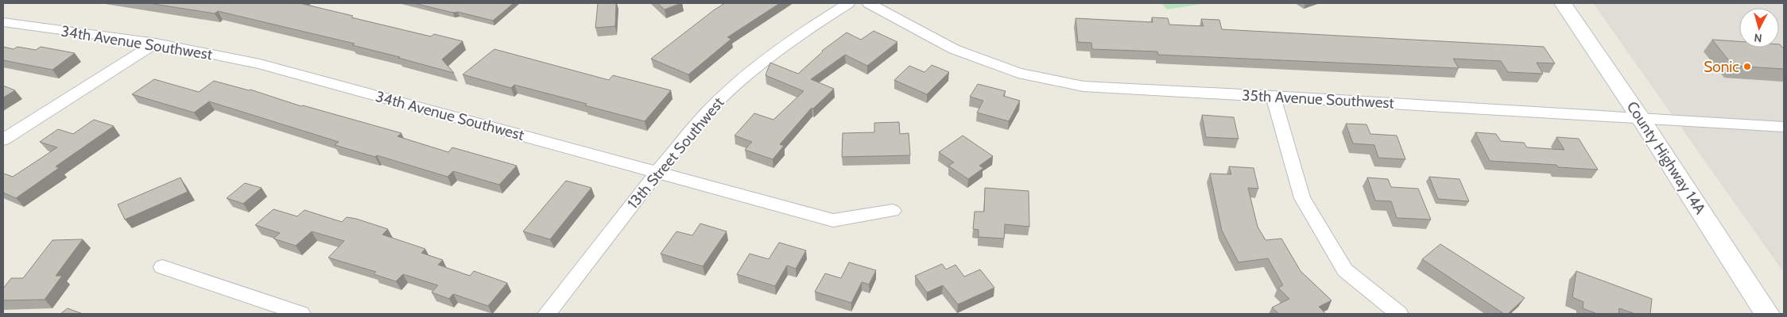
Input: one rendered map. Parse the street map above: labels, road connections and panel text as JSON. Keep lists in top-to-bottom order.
{
  "streets": {
    "main road": ["County Highway 14A"],
    "street": ["34th Avenue Southwest", "35th Avenue Southwest", "13th Street Southwest"]
  },
  "crossings": [
    ["34th Avenue Southwest", "13th Street Southwest"],
    ["35th Avenue Southwest", "County Highway 14A"]
  ],
  "places": ["Sonic"],
  "north": "bottom"
}
